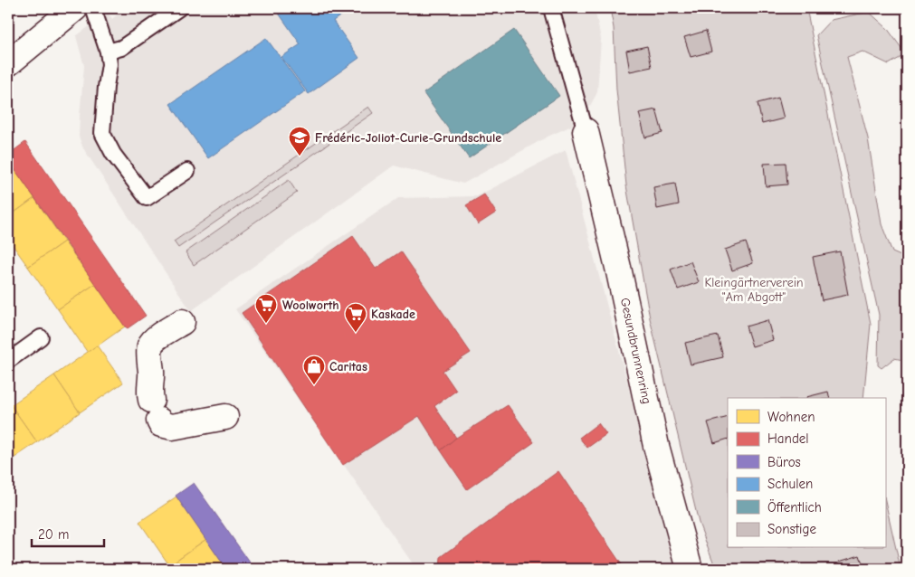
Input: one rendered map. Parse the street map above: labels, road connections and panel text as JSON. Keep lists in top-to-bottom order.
{
  "streets": {
    "street": ["Gesundbrunnenring"]
  },
  "parks": ["Kleingärtnerverein \"Am Abgott\""],
  "places": {
    "school or university": ["Frédéric-Joliot-Curie-Grundschule"],
    "supermarket": ["Woolworth", "Kaskade"],
    "shop": ["Caritas"]
  },
  "legend": [
    "Wohnen",
    "Handel",
    "Büros",
    "Schulen",
    "Öffentlich",
    "Sonstige"
  ],
  "scale_bar": "20 m"
}
